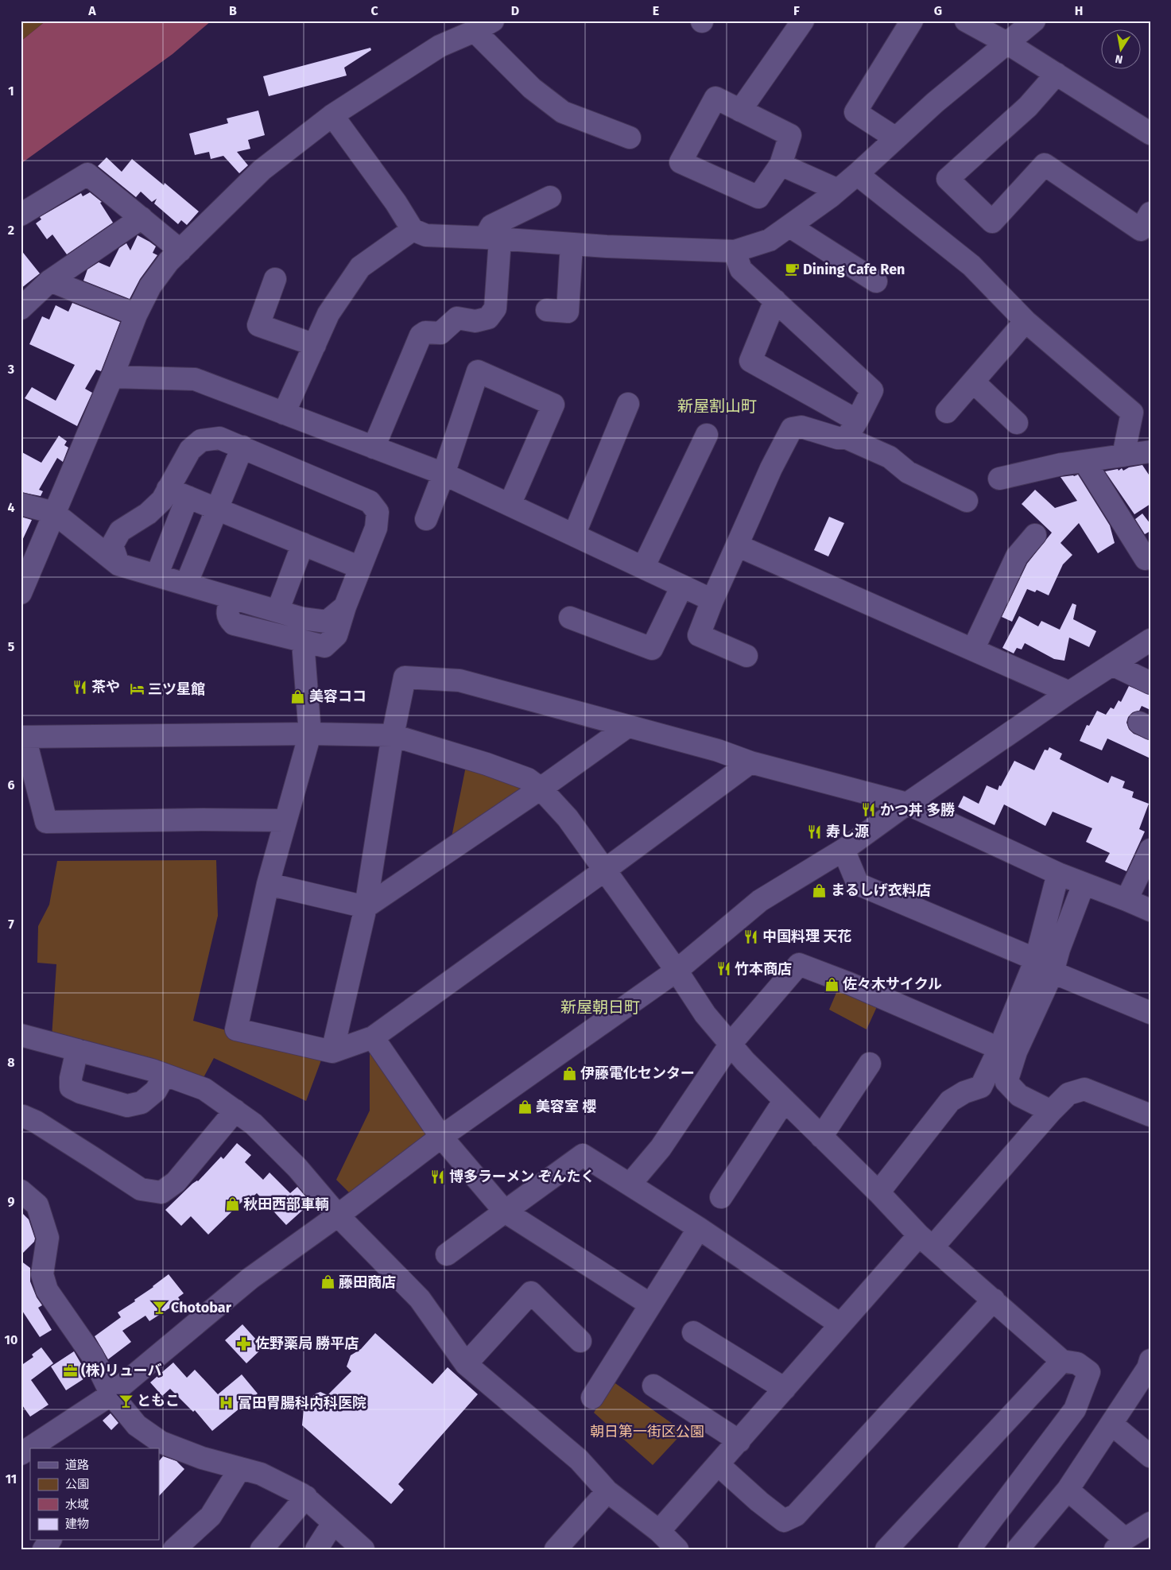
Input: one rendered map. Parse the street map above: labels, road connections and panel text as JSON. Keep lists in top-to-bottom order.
{
  "districts": ["新屋割山町", "新屋朝日町"],
  "parks": ["朝日第一街区公園"],
  "places": {
    "cafe": ["Dining Cafe Ren"],
    "restaurant": [
      "茶や",
      "かつ丼 多勝",
      "寿し源",
      "中国料理 天花",
      "竹本商店",
      "博多ラーメン ぞんたく"
    ],
    "hotel": ["三ツ星館"],
    "shop": [
      "美容ココ",
      "まるしげ衣料店",
      "佐々木サイクル",
      "伊藤電化センター",
      "美容室 櫻",
      "秋田西部車輌",
      "藤田商店"
    ],
    "bar": ["Chotobar", "ともこ"],
    "pharmacy": ["佐野薬局 勝平店"],
    "office": ["(株)リューバ"],
    "hospital": ["富田胃腸科内科医院"]
  },
  "legend": [
    "道路",
    "公園",
    "水域",
    "建物"
  ],
  "north": "bottom",
  "grid": {
    "columns": [
      "A",
      "B",
      "C",
      "D",
      "E",
      "F",
      "G",
      "H"
    ],
    "rows": [
      "1",
      "2",
      "3",
      "4",
      "5",
      "6",
      "7",
      "8",
      "9",
      "10",
      "11"
    ]
  }
}
